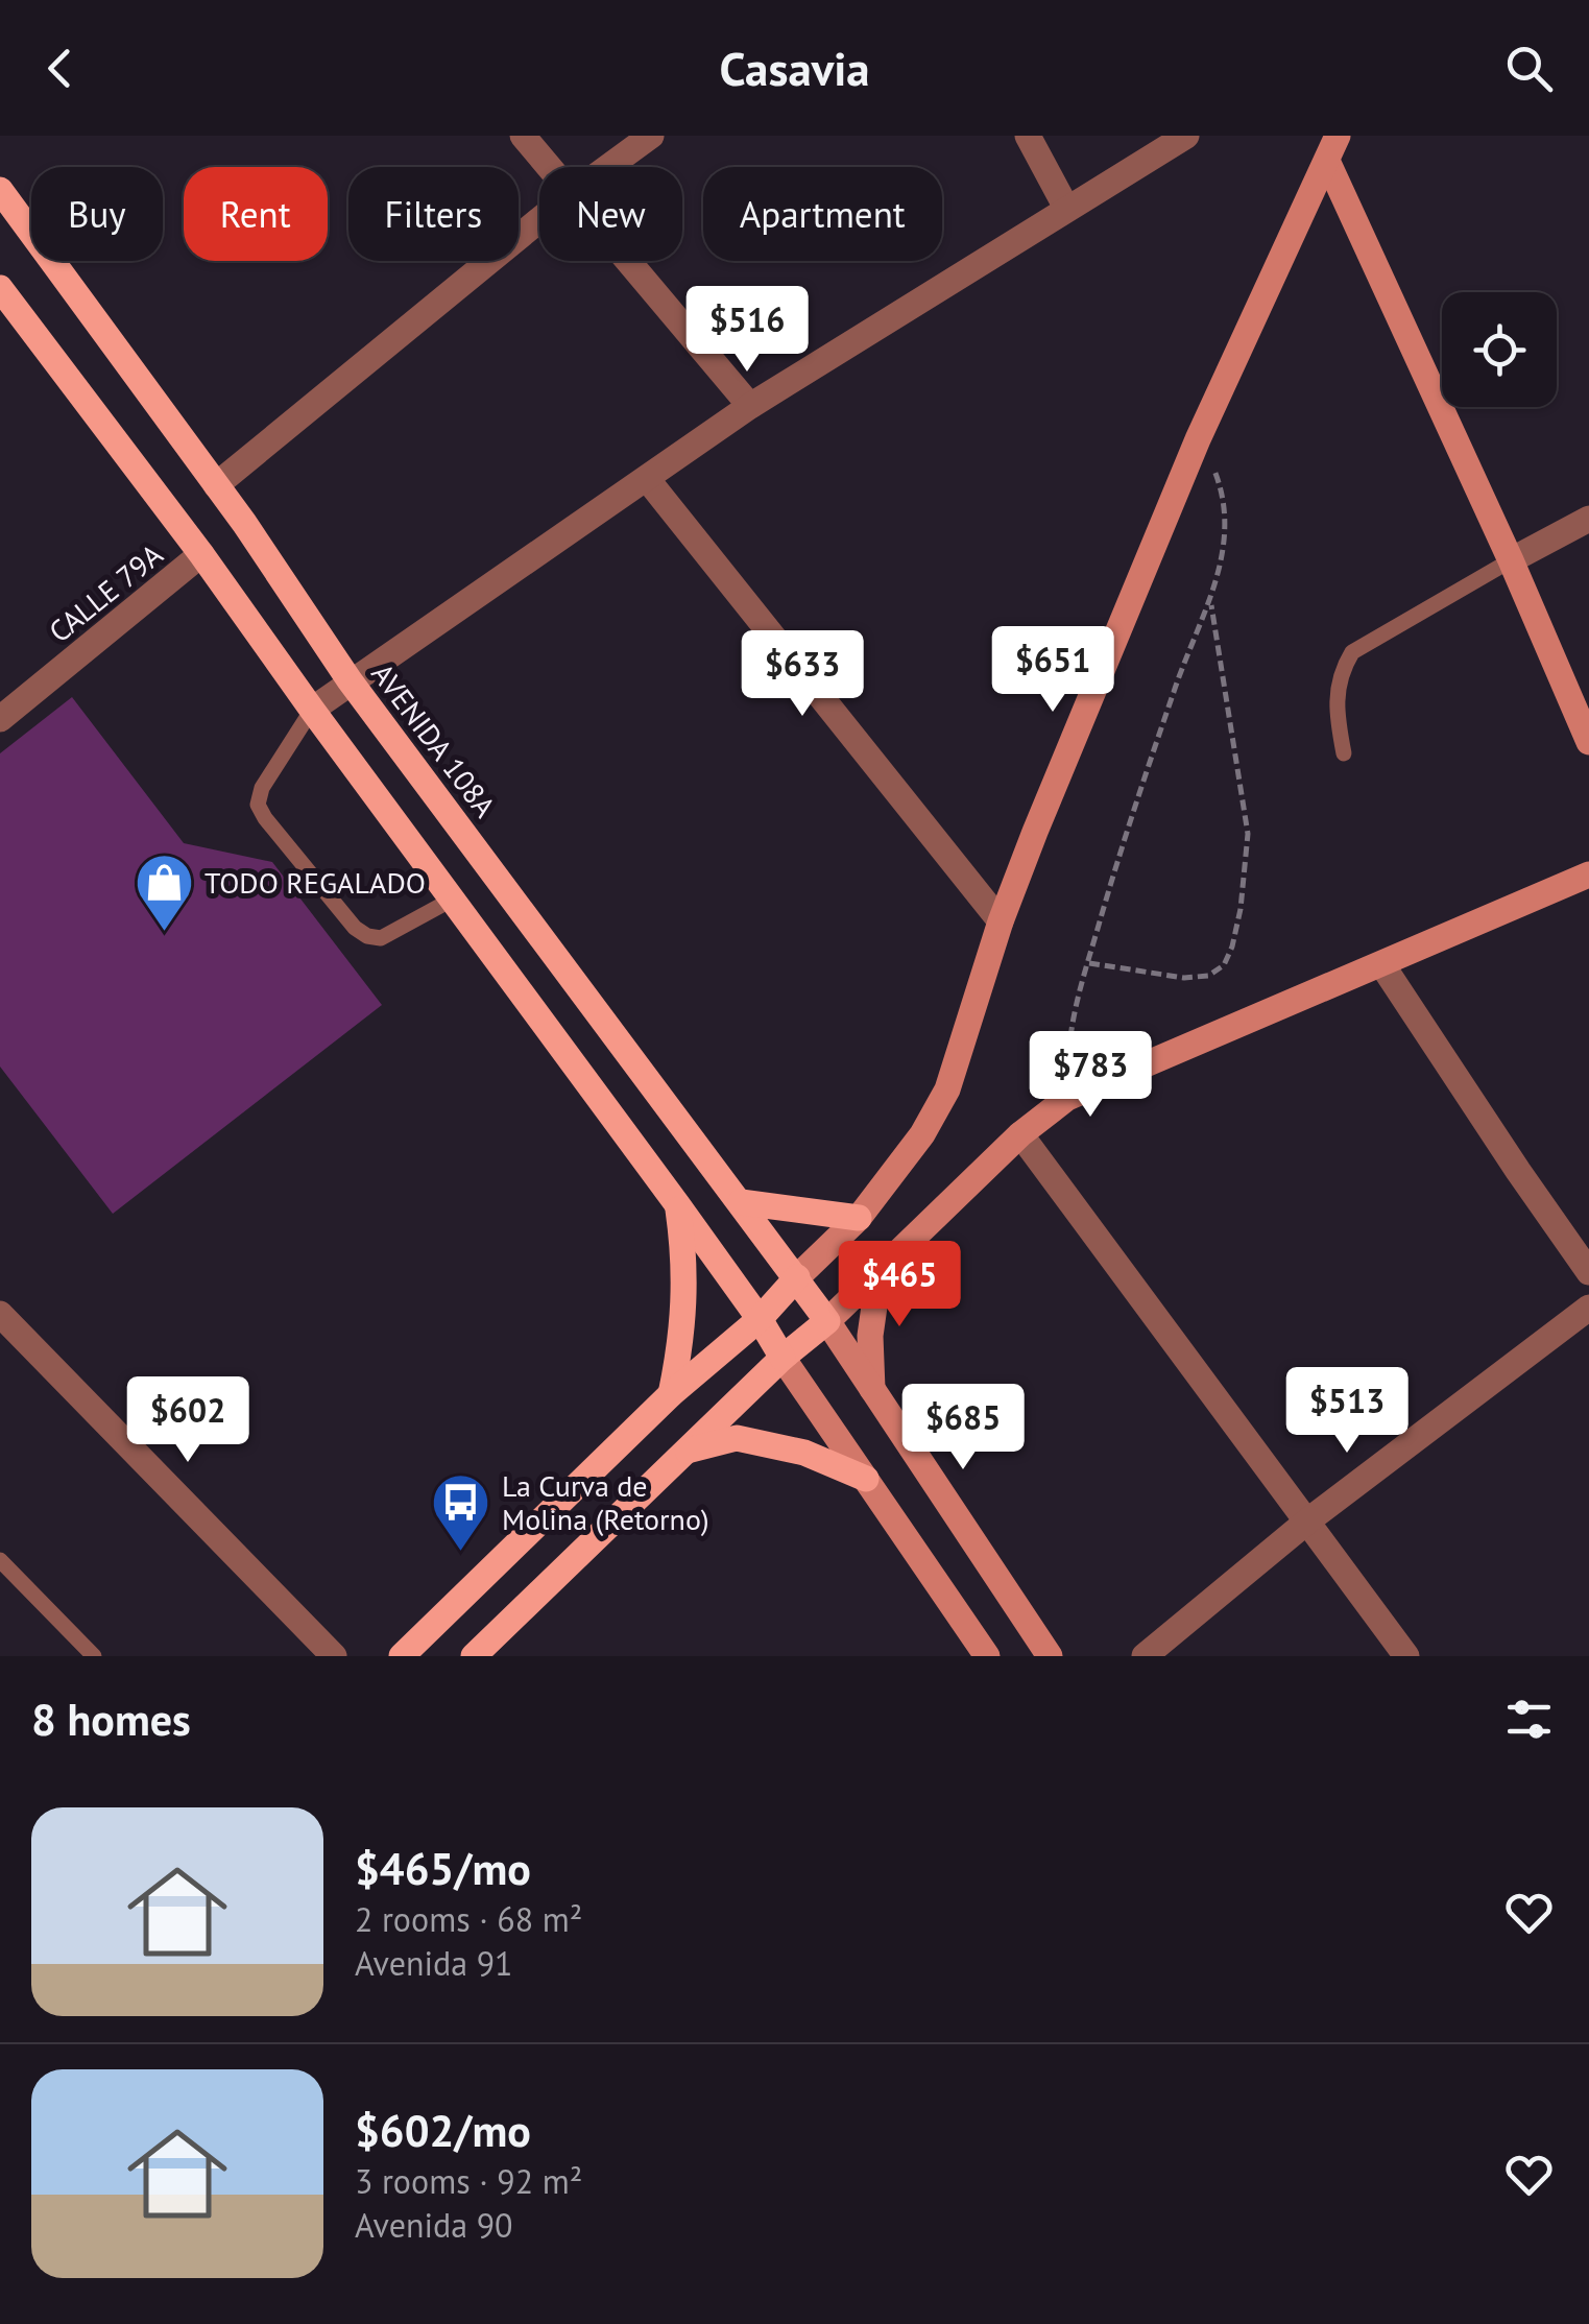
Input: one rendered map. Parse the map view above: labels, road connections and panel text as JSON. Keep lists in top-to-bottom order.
{
  "streets": {
    "main road": ["AVENIDA 108A"],
    "street": ["CALLE 79A"]
  },
  "places": {
    "shop": ["TODO REGALADO"],
    "bus stop": ["La Curva de Molina (Retorno)"]
  },
  "page": {
    "header": "Casavia",
    "chip": [
      "Buy",
      "Rent",
      "Filters",
      "New",
      "Apartment"
    ],
    "price": [
      "$516",
      "$651",
      "$633",
      "$783",
      "$465",
      "$513",
      "$602",
      "$685"
    ],
    "heading": "8 homes",
    "list": [
      {
        "name": "$465/mo",
        "note": "2 rooms · 68 m² · Avenida 91"
      },
      {
        "name": "$602/mo",
        "note": "3 rooms · 92 m² · Avenida 90"
      }
    ]
  }
}
